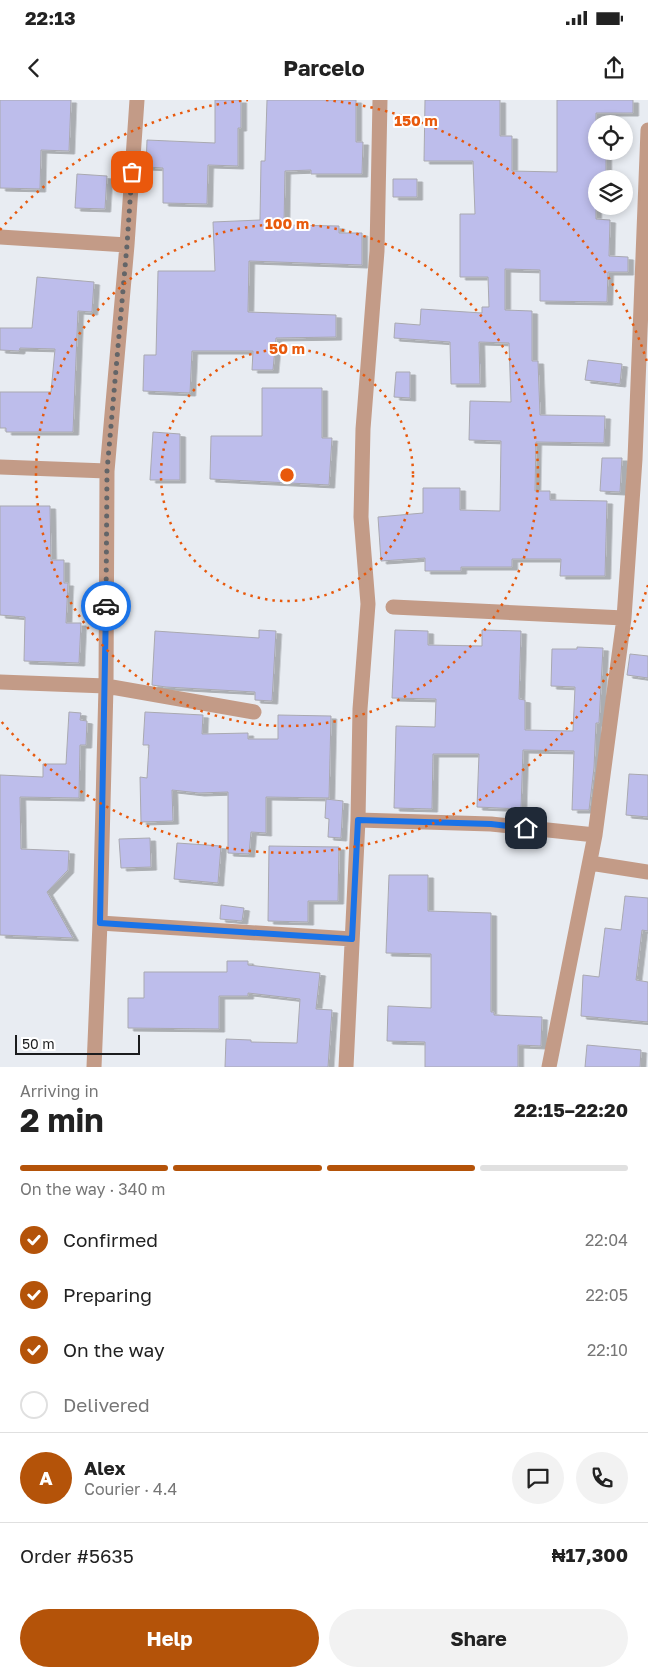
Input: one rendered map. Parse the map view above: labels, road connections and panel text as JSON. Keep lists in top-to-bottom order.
{
  "scale_bar": "50 m",
  "page": {
    "status": "22:13",
    "header": "Parcelo",
    "scale": "50 m",
    "heading": ["2 min", "Arriving in", "22:15–22:20"],
    "panel": [
      "Alex",
      "Courier · 4.4",
      "Order #5635",
      "₦17,300"
    ],
    "bar": "On the way · 340 m",
    "list": [
      ["Confirmed", "22:04"],
      ["Preparing", "22:05"],
      ["On the way", "22:10"],
      "Delivered"
    ],
    "round": "A",
    "buttons": ["Help", "Share"]
  },
  "rings": ["150 m", "100 m", "50 m"]
}
